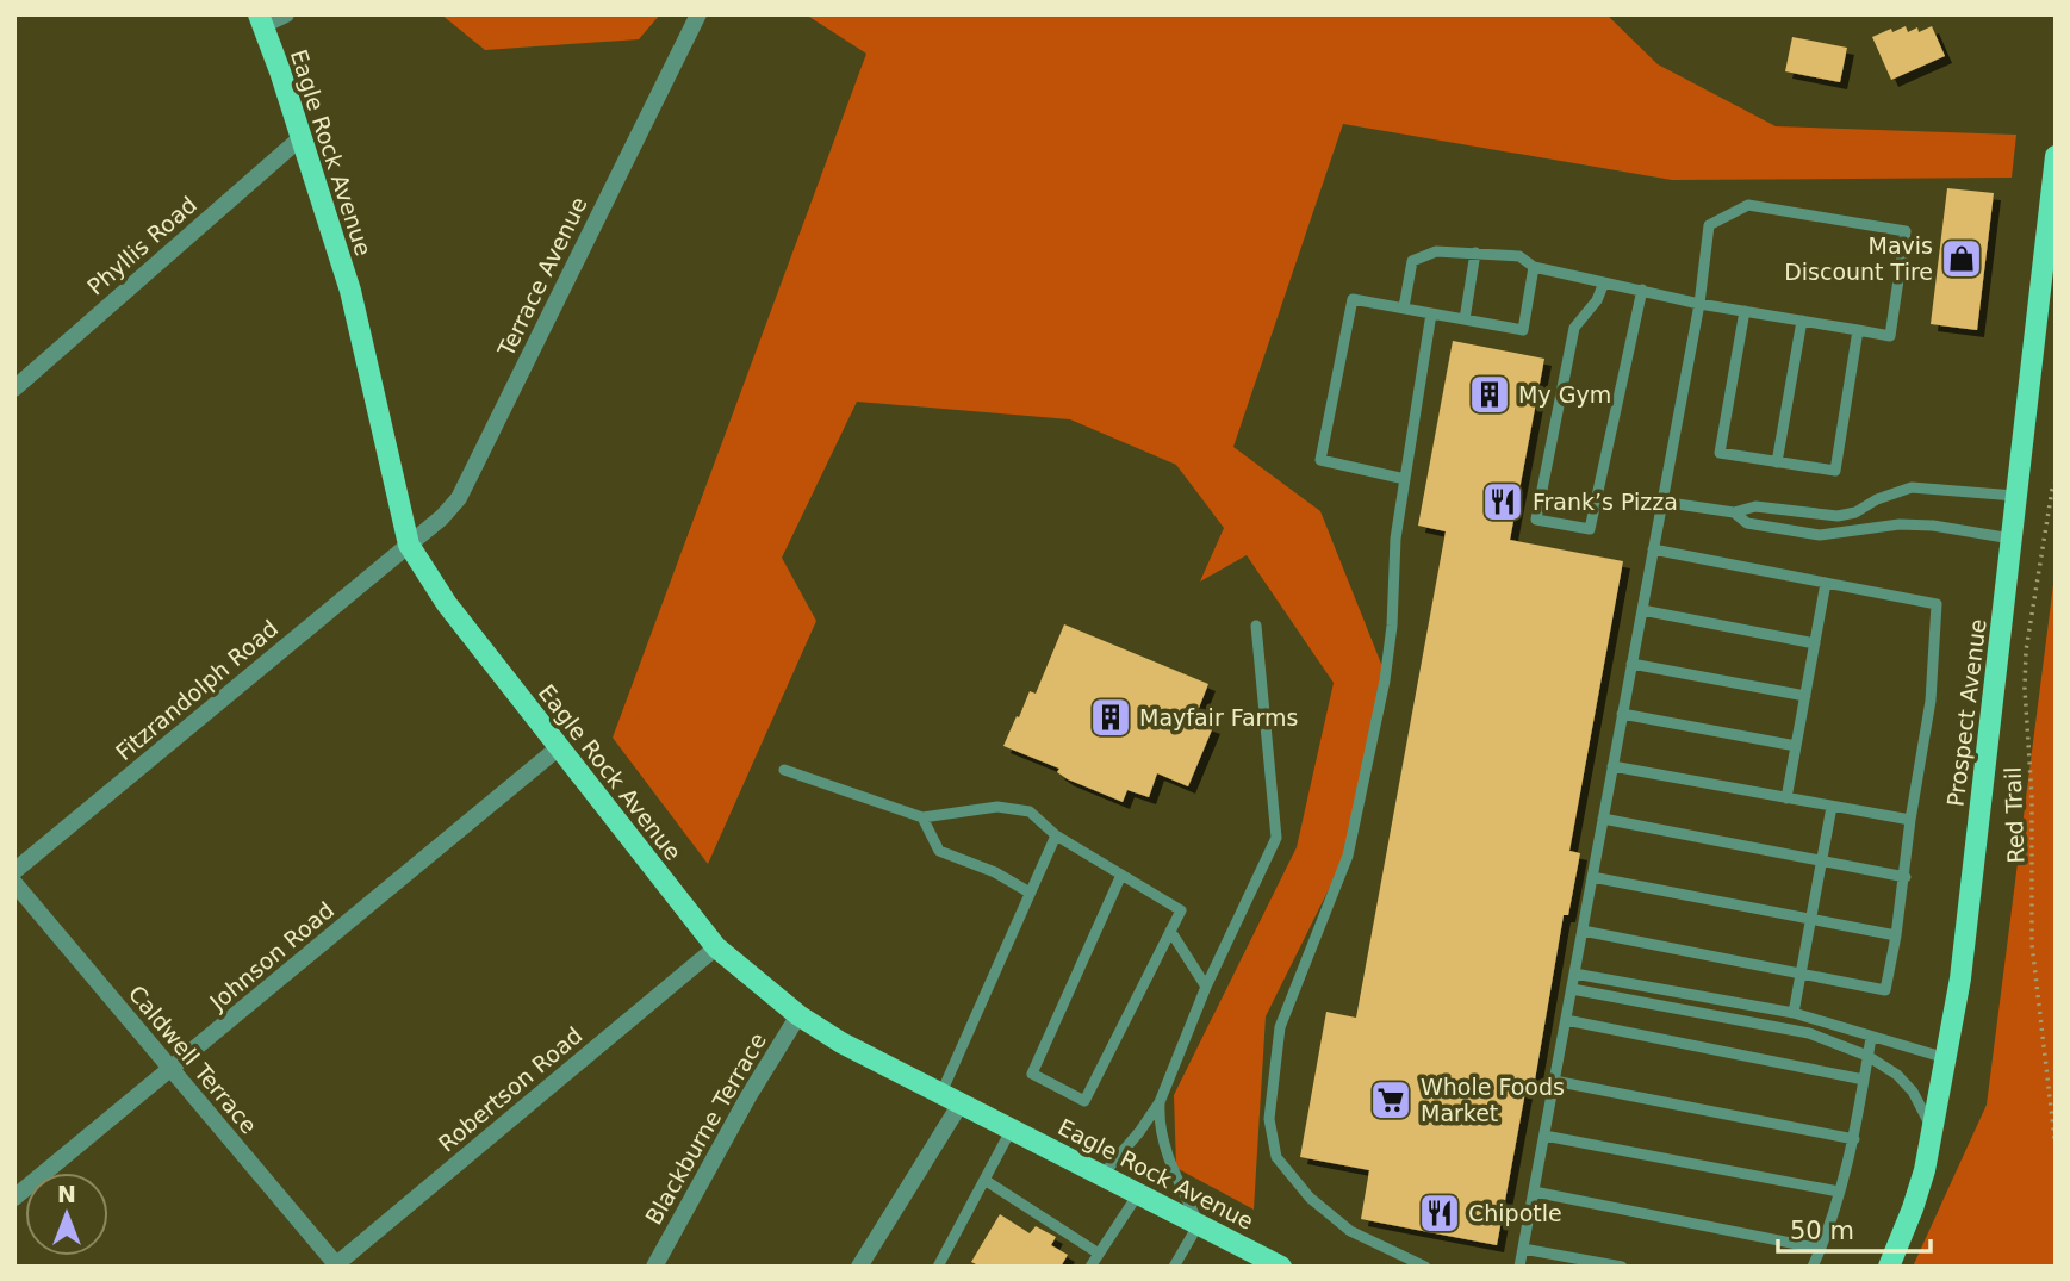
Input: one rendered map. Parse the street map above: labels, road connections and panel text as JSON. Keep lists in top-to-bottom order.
{
  "streets": {
    "main road": ["Eagle Rock Avenue", "Prospect Avenue"],
    "street": [
      "Phyllis Road",
      "Terrace Avenue",
      "Fitzrandolph Road",
      "Johnson Road",
      "Caldwell Terrace",
      "Robertson Road",
      "Blackburne Terrace"
    ],
    "path": ["Red Trail"]
  },
  "crossings": [
    ["Eagle Rock Avenue", "Phyllis Road"],
    ["Eagle Rock Avenue", "Terrace Avenue"],
    ["Eagle Rock Avenue", "Fitzrandolph Road"],
    ["Eagle Rock Avenue", "Johnson Road"],
    ["Eagle Rock Avenue", "Robertson Road"],
    ["Eagle Rock Avenue", "Blackburne Terrace"],
    ["Terrace Avenue", "Fitzrandolph Road"],
    ["Johnson Road", "Caldwell Terrace"],
    ["Caldwell Terrace", "Robertson Road"]
  ],
  "places": {
    "shop": ["Mavis Discount Tire"],
    "building": ["My Gym", "Mayfair Farms"],
    "restaurant": ["Frank’s Pizza", "Chipotle"],
    "supermarket": ["Whole Foods Market"]
  },
  "scale_bar": "50 m",
  "north": "top"
}
